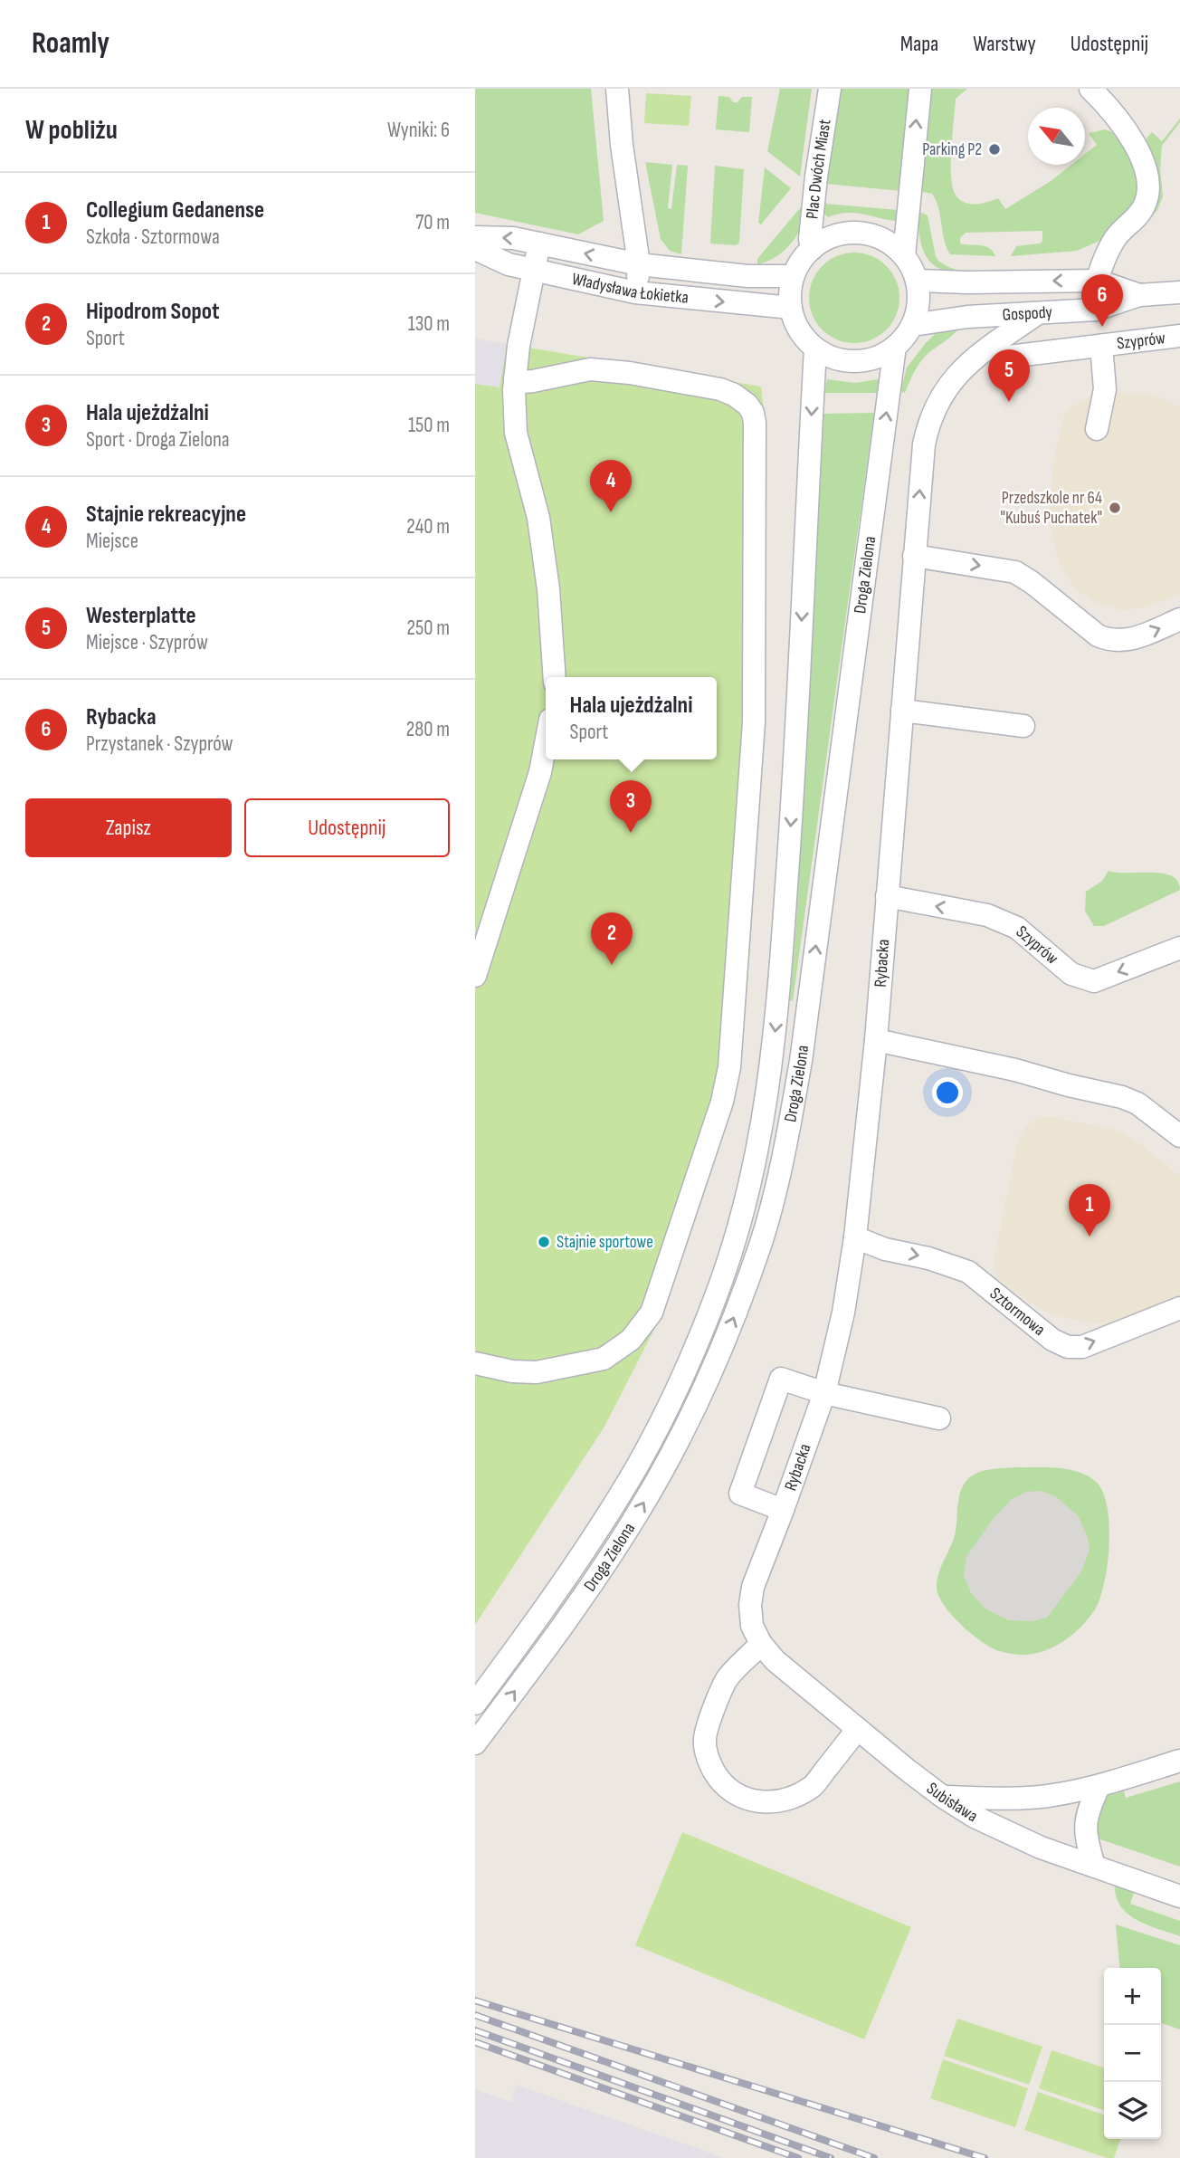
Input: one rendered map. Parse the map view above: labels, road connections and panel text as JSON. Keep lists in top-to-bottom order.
{
  "streets": {
    "street": [
      "Plac Dwóch Miast",
      "Władysława Łokietka",
      "Gospody",
      "Szyprów",
      "Droga Zielona",
      "Rybacka",
      "Sztormowa",
      "Subisława"
    ]
  },
  "crossings": [
    ["Plac Dwóch Miast", "Władysława Łokietka"],
    ["Plac Dwóch Miast", "Gospody"],
    ["Plac Dwóch Miast", "Droga Zielona"],
    ["Władysława Łokietka", "Gospody"],
    ["Władysława Łokietka", "Droga Zielona"],
    ["Gospody", "Droga Zielona"],
    ["Gospody", "Rybacka"],
    ["Szyprów", "Rybacka"],
    ["Rybacka", "Sztormowa"],
    ["Rybacka", "Subisława"]
  ],
  "places": ["Parking P2", "Przedszkole nr 64 \"Kubuś Puchatek\"", "Stajnie sportowe"],
  "north": "top left",
  "page": {
    "header": "Roamly",
    "nav": ["Mapa", "Warstwy", "Udostępnij"],
    "heading": ["W pobliżu", "Wyniki: 6"],
    "list": [
      {
        "mark": "1",
        "name": "Collegium Gedanense",
        "note": "Szkoła · Sztormowa",
        "value": "70 m"
      },
      {
        "mark": "2",
        "name": "Hipodrom Sopot",
        "note": "Sport",
        "value": "130 m"
      },
      {
        "mark": "3",
        "name": "Hala ujeżdżalni",
        "note": "Sport · Droga Zielona",
        "value": "150 m"
      },
      {
        "mark": "4",
        "name": "Stajnie rekreacyjne",
        "note": "Miejsce",
        "value": "240 m"
      },
      {
        "mark": "5",
        "name": "Westerplatte",
        "note": "Miejsce · Szyprów",
        "value": "250 m"
      },
      {
        "mark": "6",
        "name": "Rybacka",
        "note": "Przystanek · Szyprów",
        "value": "280 m"
      }
    ],
    "pins": [
      "6",
      "5",
      "4",
      "3",
      "2",
      "1"
    ],
    "popup": ["Hala ujeżdżalni", "Sport"],
    "buttons": ["Zapisz", "Udostępnij"],
    "map_buttons": ["+", "−"]
  }
}
